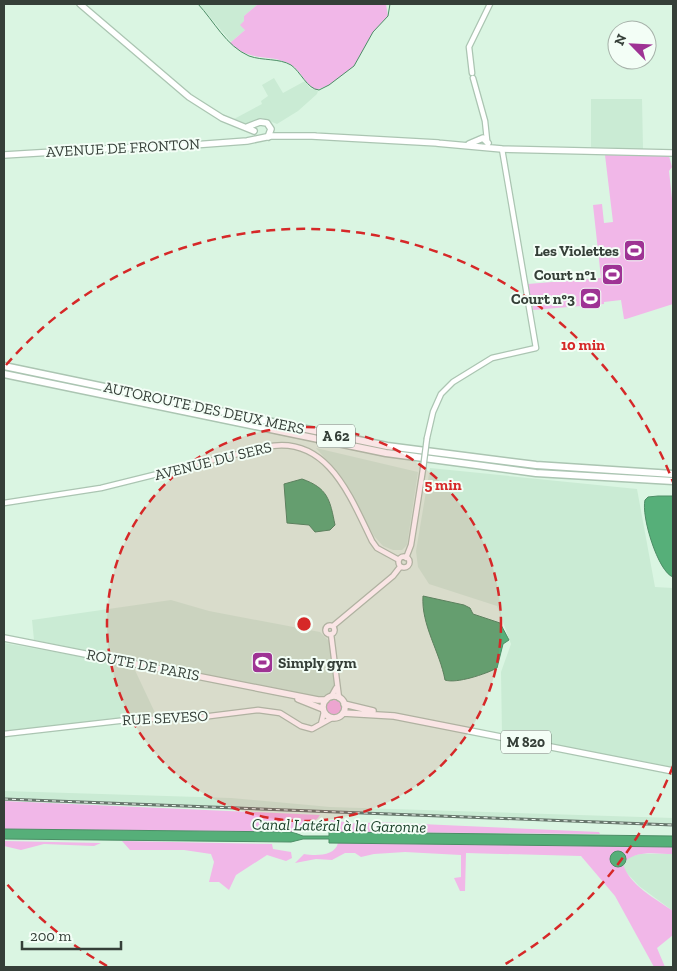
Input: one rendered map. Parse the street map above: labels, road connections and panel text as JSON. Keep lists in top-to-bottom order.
{
  "streets": {
    "highway": ["AUTOROUTE DES DEUX MERS", "A 62"],
    "main road": ["AVENUE DE FRONTON", "ROUTE DE PARIS", "M 820"],
    "street": ["AVENUE DU SERS", "RUE SEVESO"]
  },
  "crossings": [
    ["ROUTE DE PARIS", "M 820"]
  ],
  "water": ["Canal Latéral à la Garonne"],
  "places": {
    "sports": [
      "Les Violettes",
      "Court n°1",
      "Court n°3",
      "Simply gym"
    ]
  },
  "scale_bar": "200 m",
  "north": "top left",
  "rings": ["10 min", "5 min"]
}
